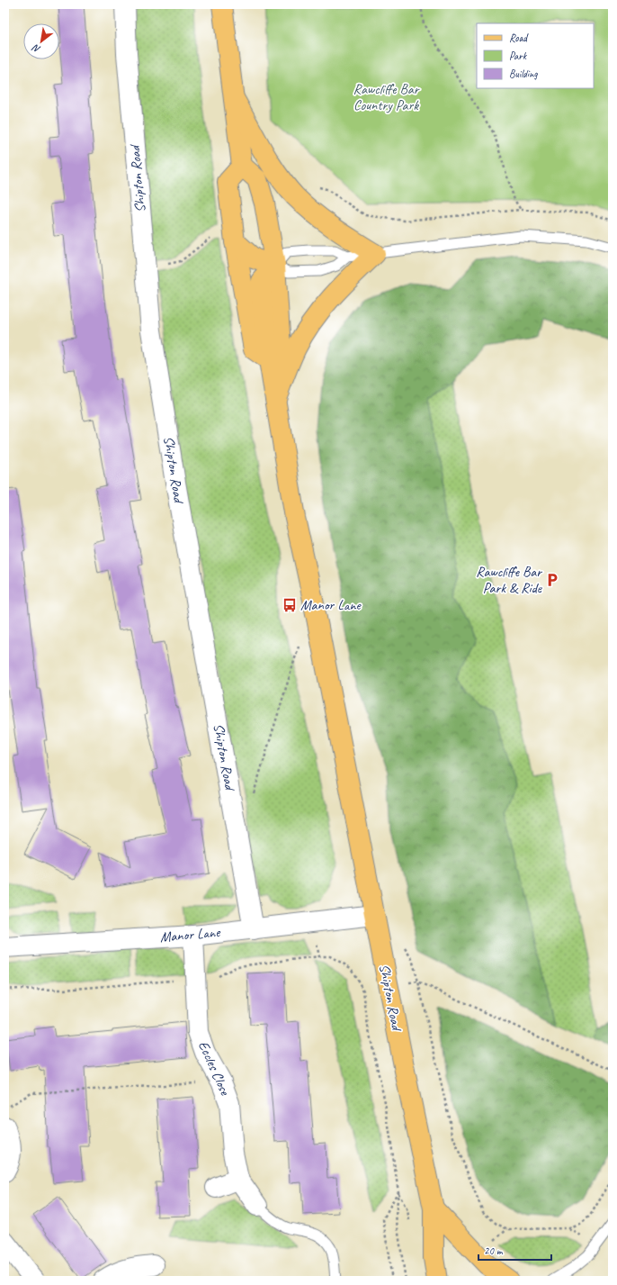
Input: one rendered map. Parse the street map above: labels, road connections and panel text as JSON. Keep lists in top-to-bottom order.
{
  "streets": {
    "main road": ["Shipton Road"],
    "street": ["Manor Lane", "Eccles Close"]
  },
  "crossings": [
    ["Shipton Road", "Manor Lane"],
    ["Manor Lane", "Eccles Close"]
  ],
  "parks": ["Rawcliffe Bar Country Park"],
  "places": {
    "parking": ["Rawcliffe Bar Park & Ride"],
    "bus stop": ["Manor Lane"]
  },
  "legend": ["Road", "Park", "Building"],
  "scale_bar": "20 m",
  "north": "bottom left"
}
